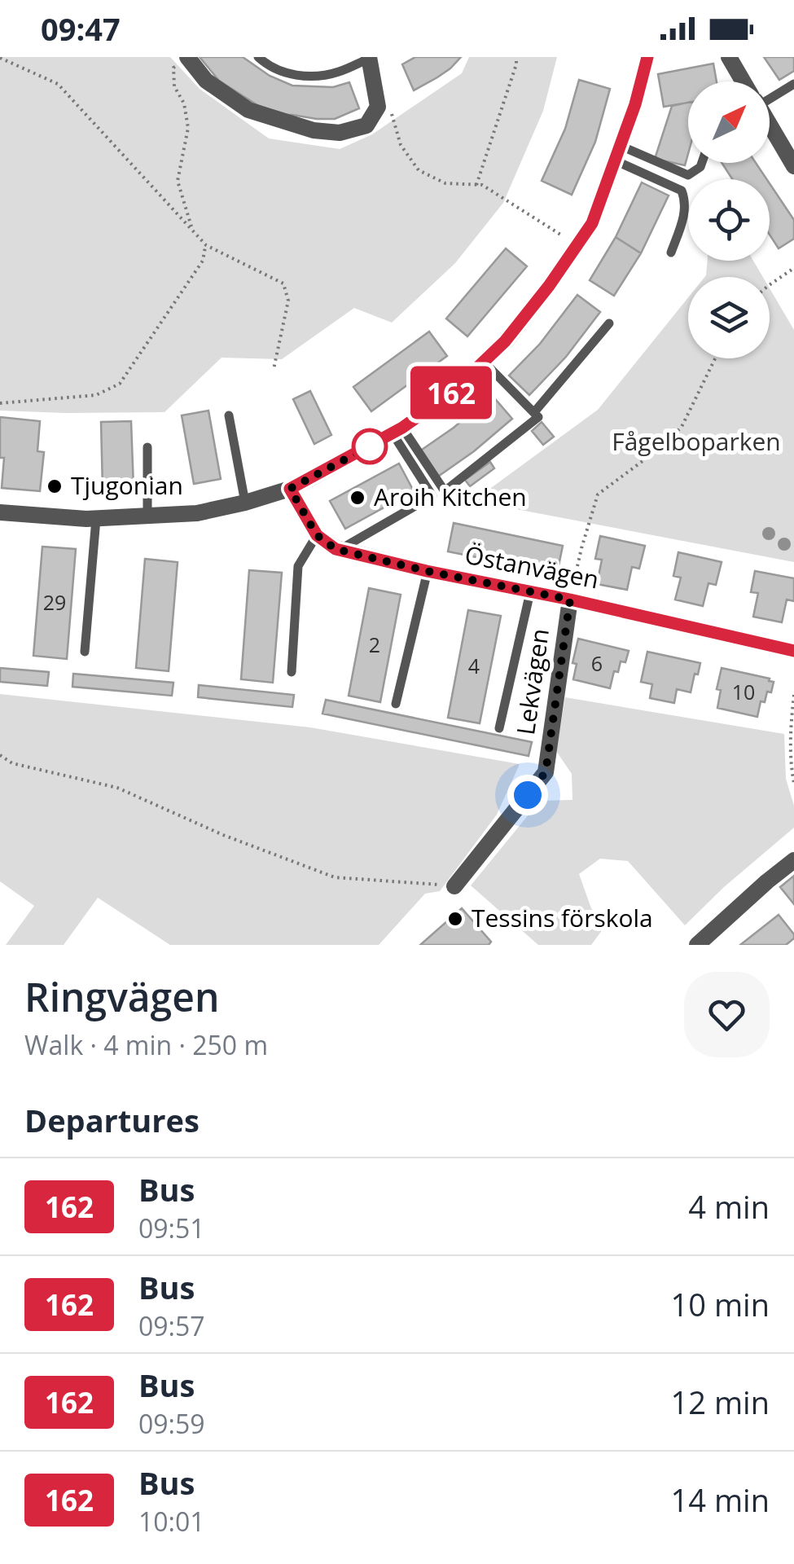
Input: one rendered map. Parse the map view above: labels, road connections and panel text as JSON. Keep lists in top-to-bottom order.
{
  "streets": {
    "street": ["Östanvägen", "Lekvägen"]
  },
  "crossings": [
    ["Östanvägen", "Lekvägen"]
  ],
  "parks": ["Fågelboparken"],
  "places": ["Tjugonian", "Aroih Kitchen", "Tessins förskola"],
  "lines": ["bus line 162"],
  "house_numbers": [
    "29",
    "2",
    "6",
    "4",
    "10"
  ],
  "north": "top right",
  "page": {
    "status": "09:47",
    "on_map": "162",
    "heading": [
      ["Ringvägen", "Walk · 4 min · 250 m"],
      "Departures"
    ],
    "list": [
      {
        "mark": "162",
        "name": "Bus",
        "note": "09:51",
        "value": "4 min"
      },
      {
        "mark": "162",
        "name": "Bus",
        "note": "09:57",
        "value": "10 min"
      },
      {
        "mark": "162",
        "name": "Bus",
        "note": "09:59",
        "value": "12 min"
      },
      {
        "mark": "162",
        "name": "Bus",
        "note": "10:01",
        "value": "14 min"
      }
    ]
  }
}
